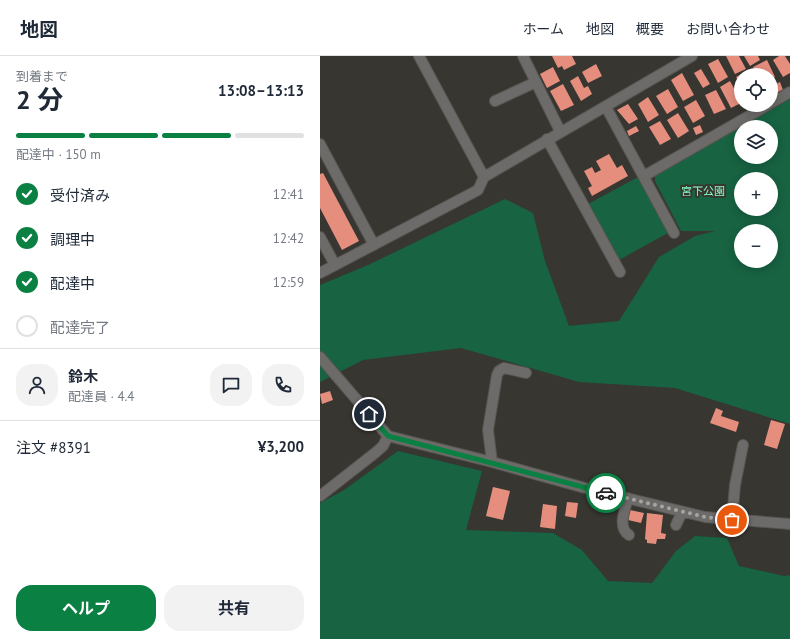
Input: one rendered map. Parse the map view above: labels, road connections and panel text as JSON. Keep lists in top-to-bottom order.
{
  "parks": ["宮下公園"],
  "page": {
    "header": "地図",
    "nav": [
      "ホーム",
      "地図",
      "概要",
      "お問い合わせ"
    ],
    "heading": ["2 分", "到着まで", "13:08–13:13"],
    "panel": [
      "鈴木",
      "配達員 · 4.4",
      "注文 #8391",
      "¥3,200"
    ],
    "map_buttons": ["+", "−"],
    "bar": "配達中 · 150 m",
    "list": [
      ["受付済み", "12:41"],
      ["調理中", "12:42"],
      ["配達中", "12:59"],
      "配達完了"
    ],
    "buttons": ["ヘルプ", "共有"]
  }
}
